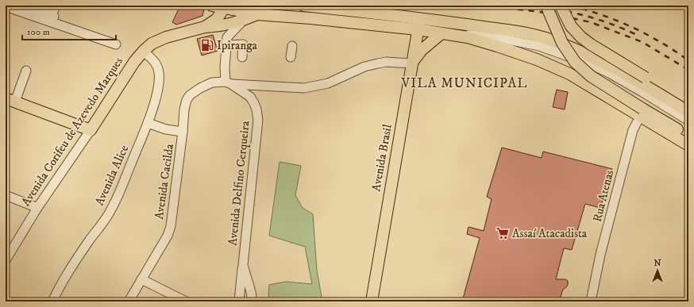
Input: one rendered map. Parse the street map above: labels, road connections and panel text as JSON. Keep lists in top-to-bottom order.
{
  "streets": {
    "main road": ["Avenida Corifeu de Azevedo Marques", "Avenida Brasil"],
    "street": [
      "Avenida Alice",
      "Avenida Cacilda",
      "Avenida Delfino Cerqueira",
      "Rua Atenas"
    ]
  },
  "crossings": [
    ["Avenida Corifeu de Azevedo Marques", "Avenida Alice"],
    ["Avenida Brasil", "Avenida Cacilda"],
    ["Avenida Cacilda", "Avenida Delfino Cerqueira"]
  ],
  "districts": ["VILA MUNICIPAL"],
  "places": {
    "fuel station": ["Ipiranga"],
    "supermarket": ["Assaí Atacadista"]
  },
  "scale_bar": "100 m",
  "north": "top"
}
